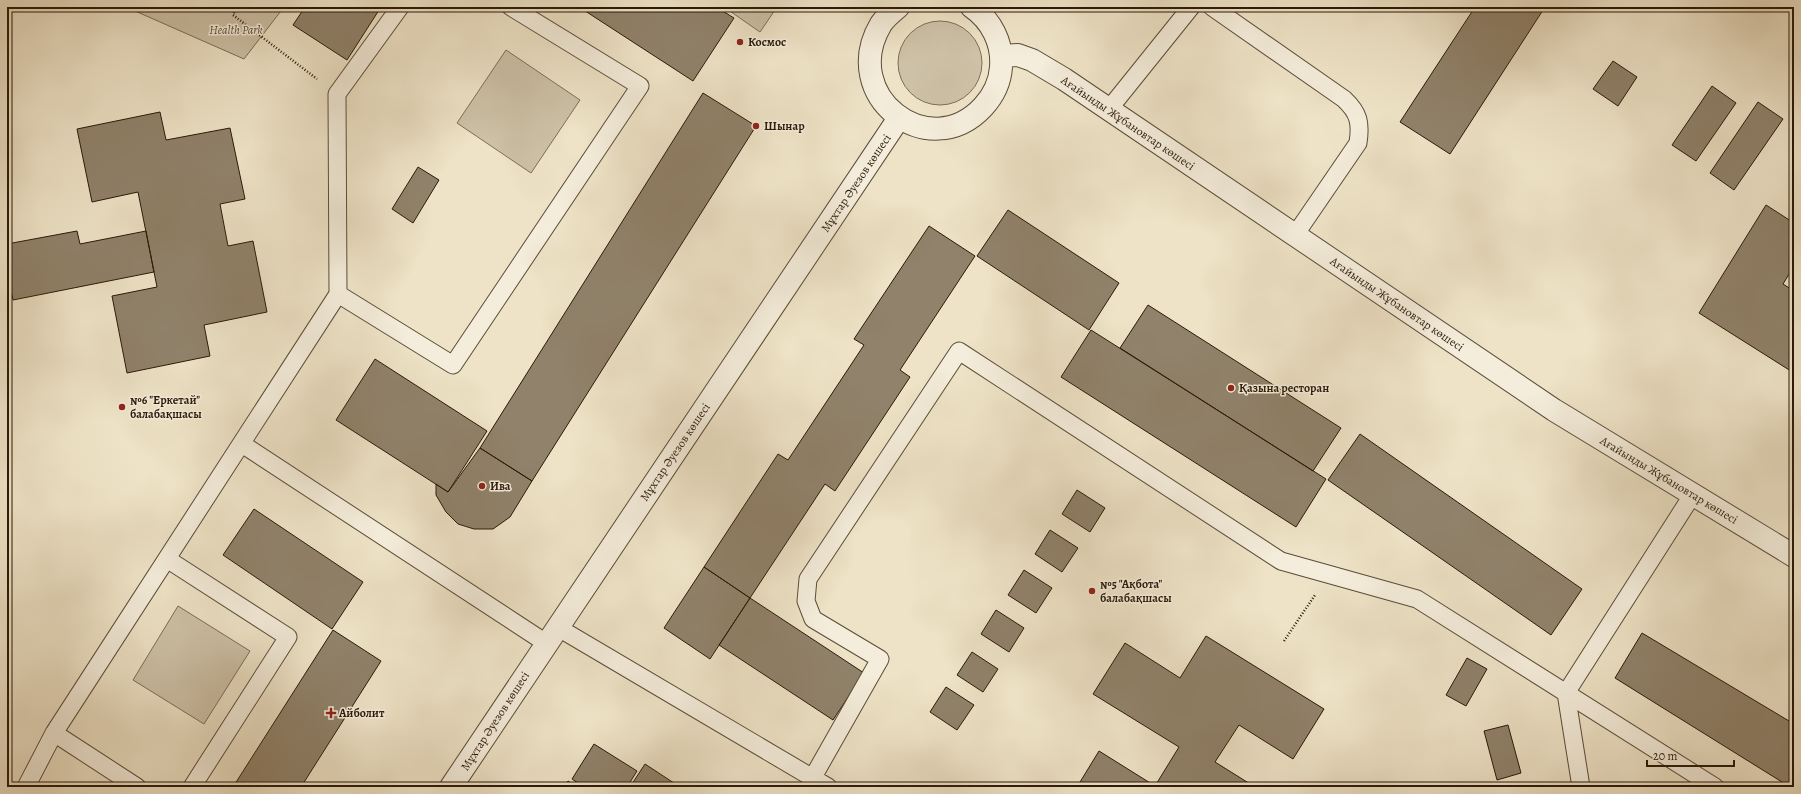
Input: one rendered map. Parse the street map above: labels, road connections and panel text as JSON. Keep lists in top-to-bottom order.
{
  "streets": {
    "street": ["Ағайынды Жұбановтар көшесі", "Мұхтар Әуезов көшесі"]
  },
  "parks": ["Health Park"],
  "places": {
    "other": [
      "Космос",
      "Шынар",
      "Қазына ресторан",
      "№6 \"Еркетай\" балабақшасы",
      "Ива",
      "№5 \"Ақбота\" балабақшасы"
    ],
    "health": ["Айболит"]
  },
  "scale_bar": "20 m"
}
